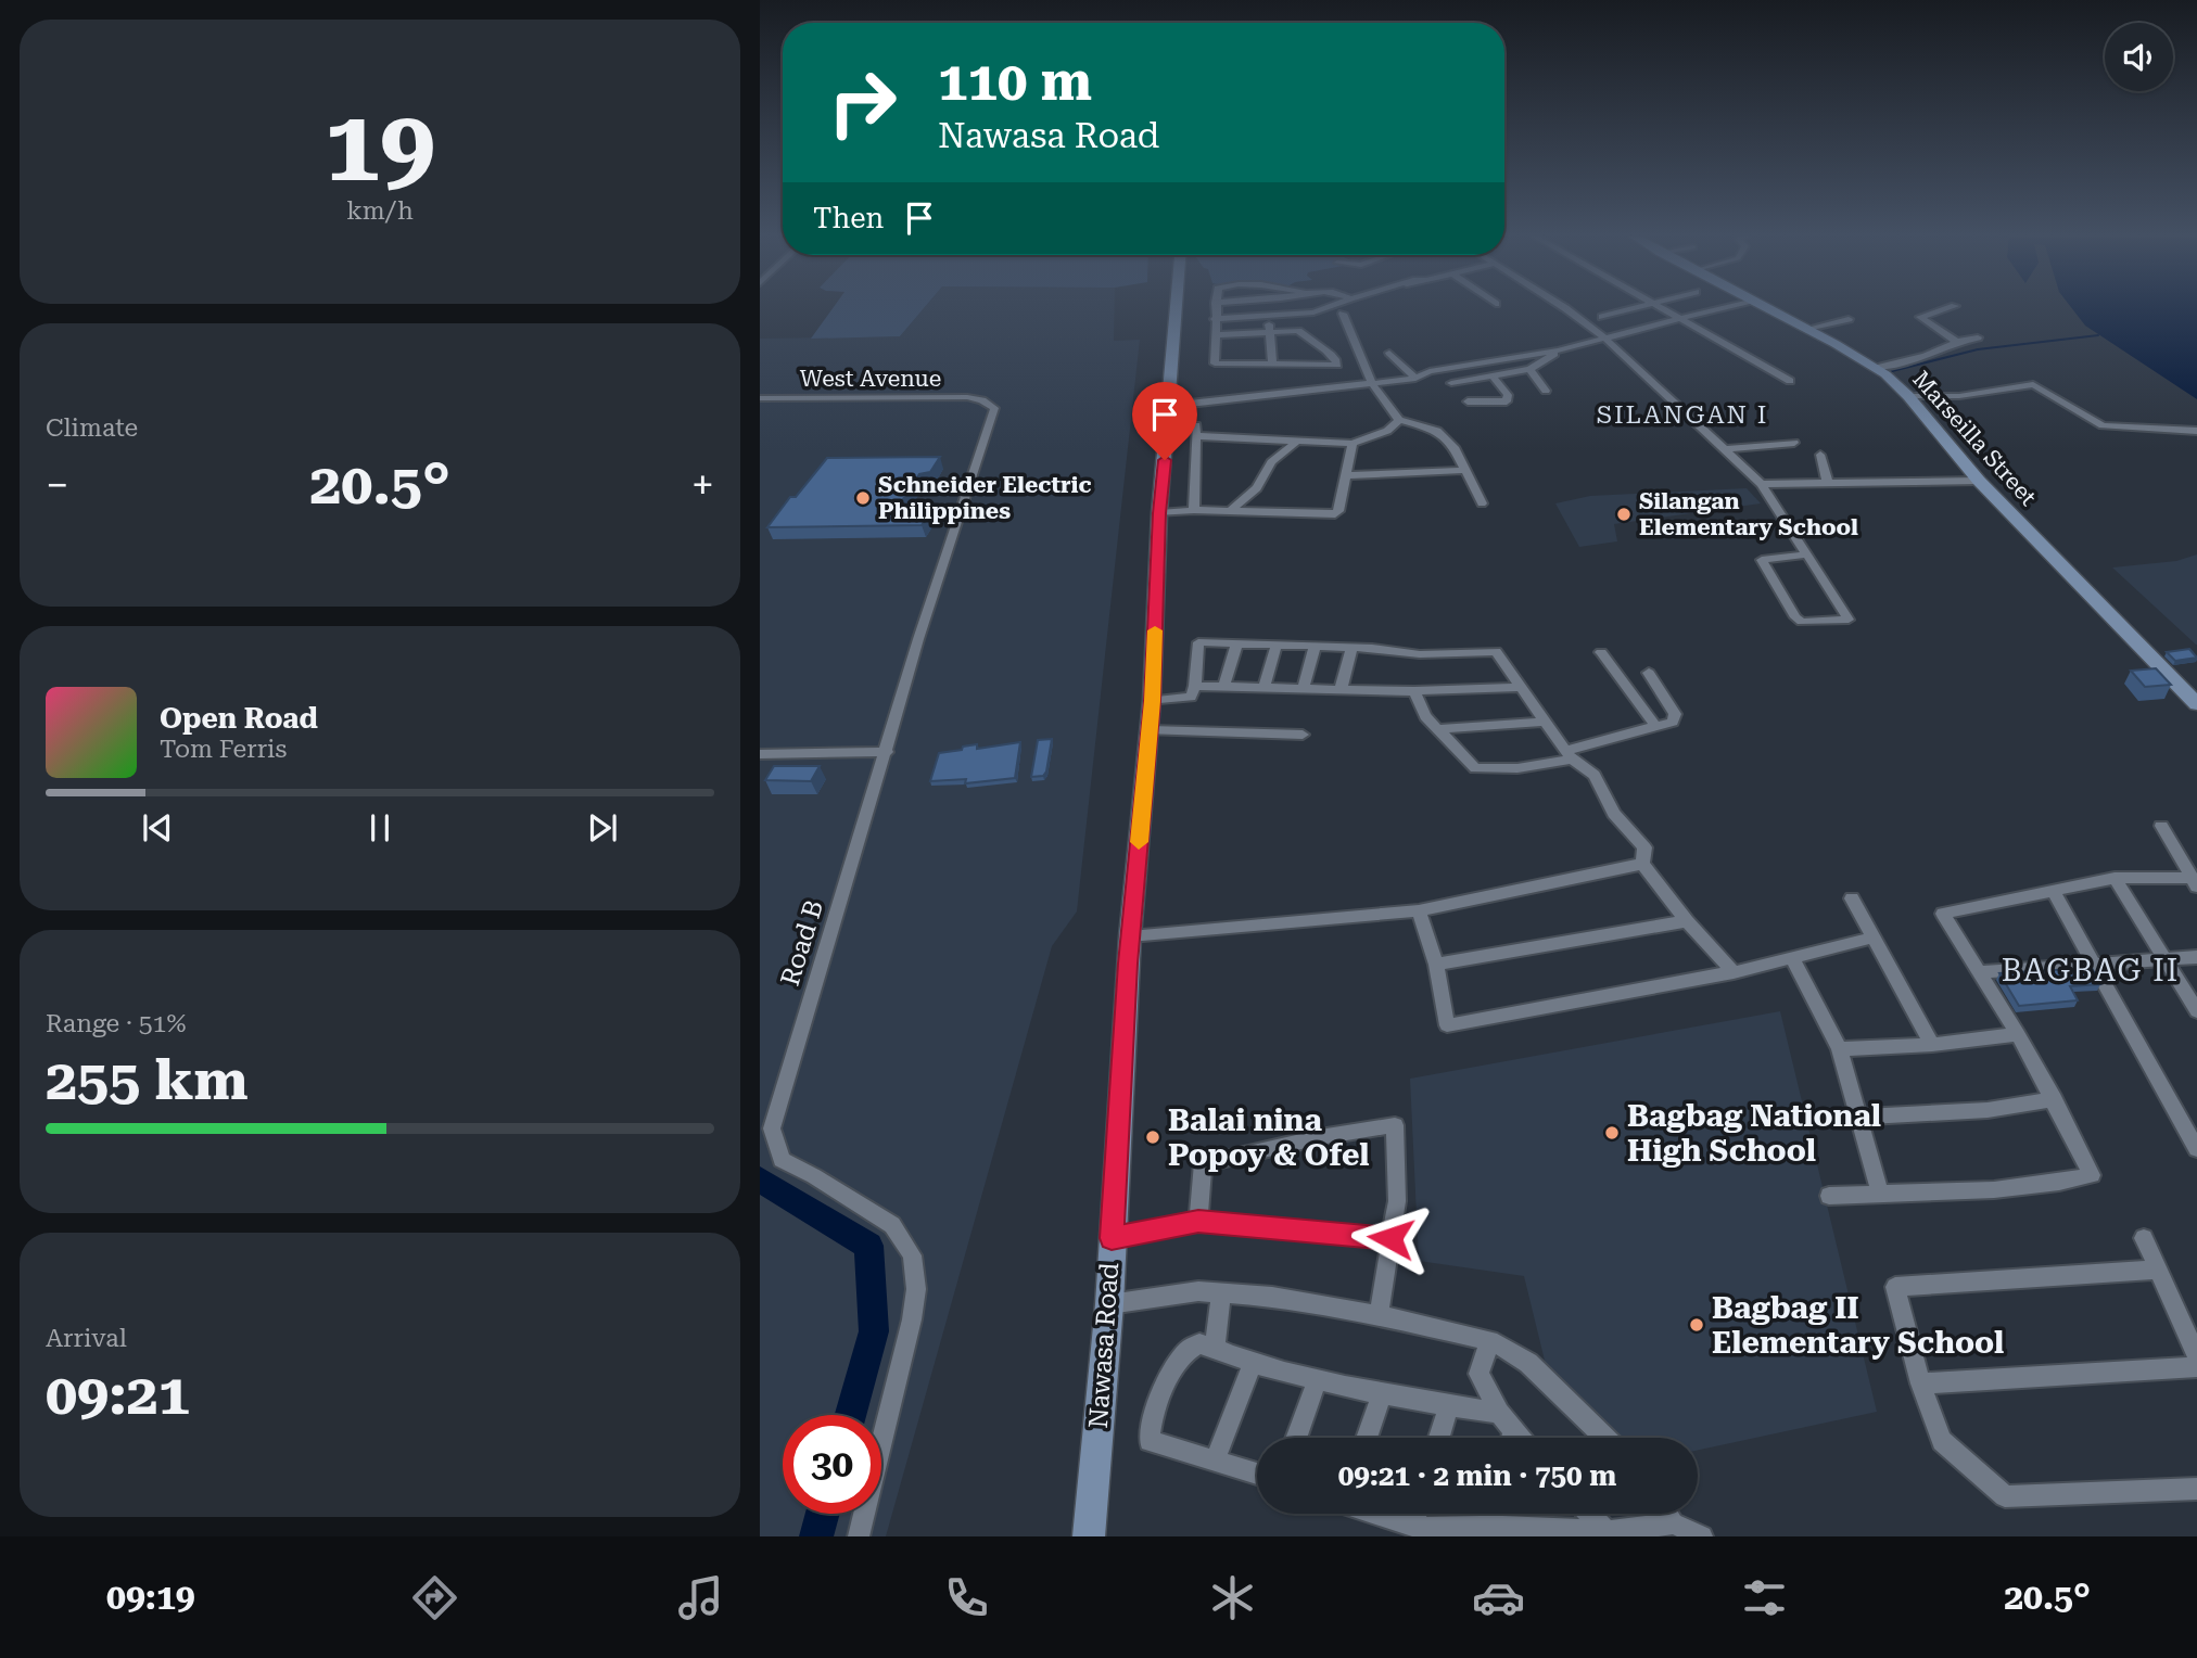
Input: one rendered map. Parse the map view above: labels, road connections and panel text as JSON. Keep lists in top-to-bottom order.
{
  "streets": {
    "street": [
      "West Avenue",
      "Marseilla Street",
      "Road B",
      "Nawasa Road"
    ]
  },
  "crossings": [
    ["West Avenue", "Road B"]
  ],
  "districts": ["SILANGAN I", "BAGBAG II"],
  "places": [
    "Schneider Electric Philippines",
    "Silangan Elementary School",
    "Bagbag National High School",
    "Balai nina Popoy & Ofel",
    "Bagbag II Elementary School"
  ],
  "page": {
    "tile": [
      ["19", "km/h"],
      "Climate",
      ["Range · 51%", "255 km"],
      ["Arrival", "09:21"]
    ],
    "turn": ["110 m", "Nawasa Road"],
    "then": "Then",
    "heat": ["−", "20.5°", "+"],
    "song": ["Open Road", "Tom Ferris"],
    "limit": "30",
    "trip": "09:21 · 2 min · 750 m",
    "tabs": ["09:19", "20.5°"]
  }
}
